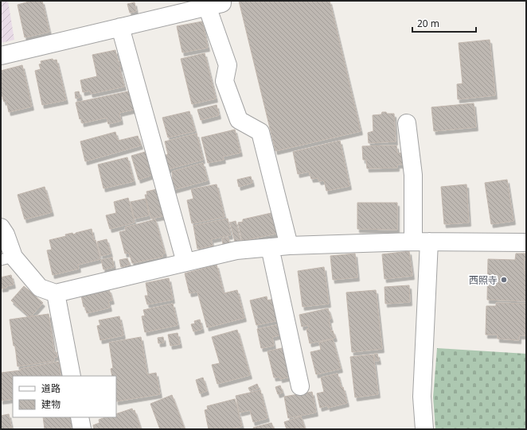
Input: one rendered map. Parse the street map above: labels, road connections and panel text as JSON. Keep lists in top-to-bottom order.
{
  "places": ["西照寺"],
  "legend": ["道路", "建物"],
  "scale_bar": "20 m"
}
